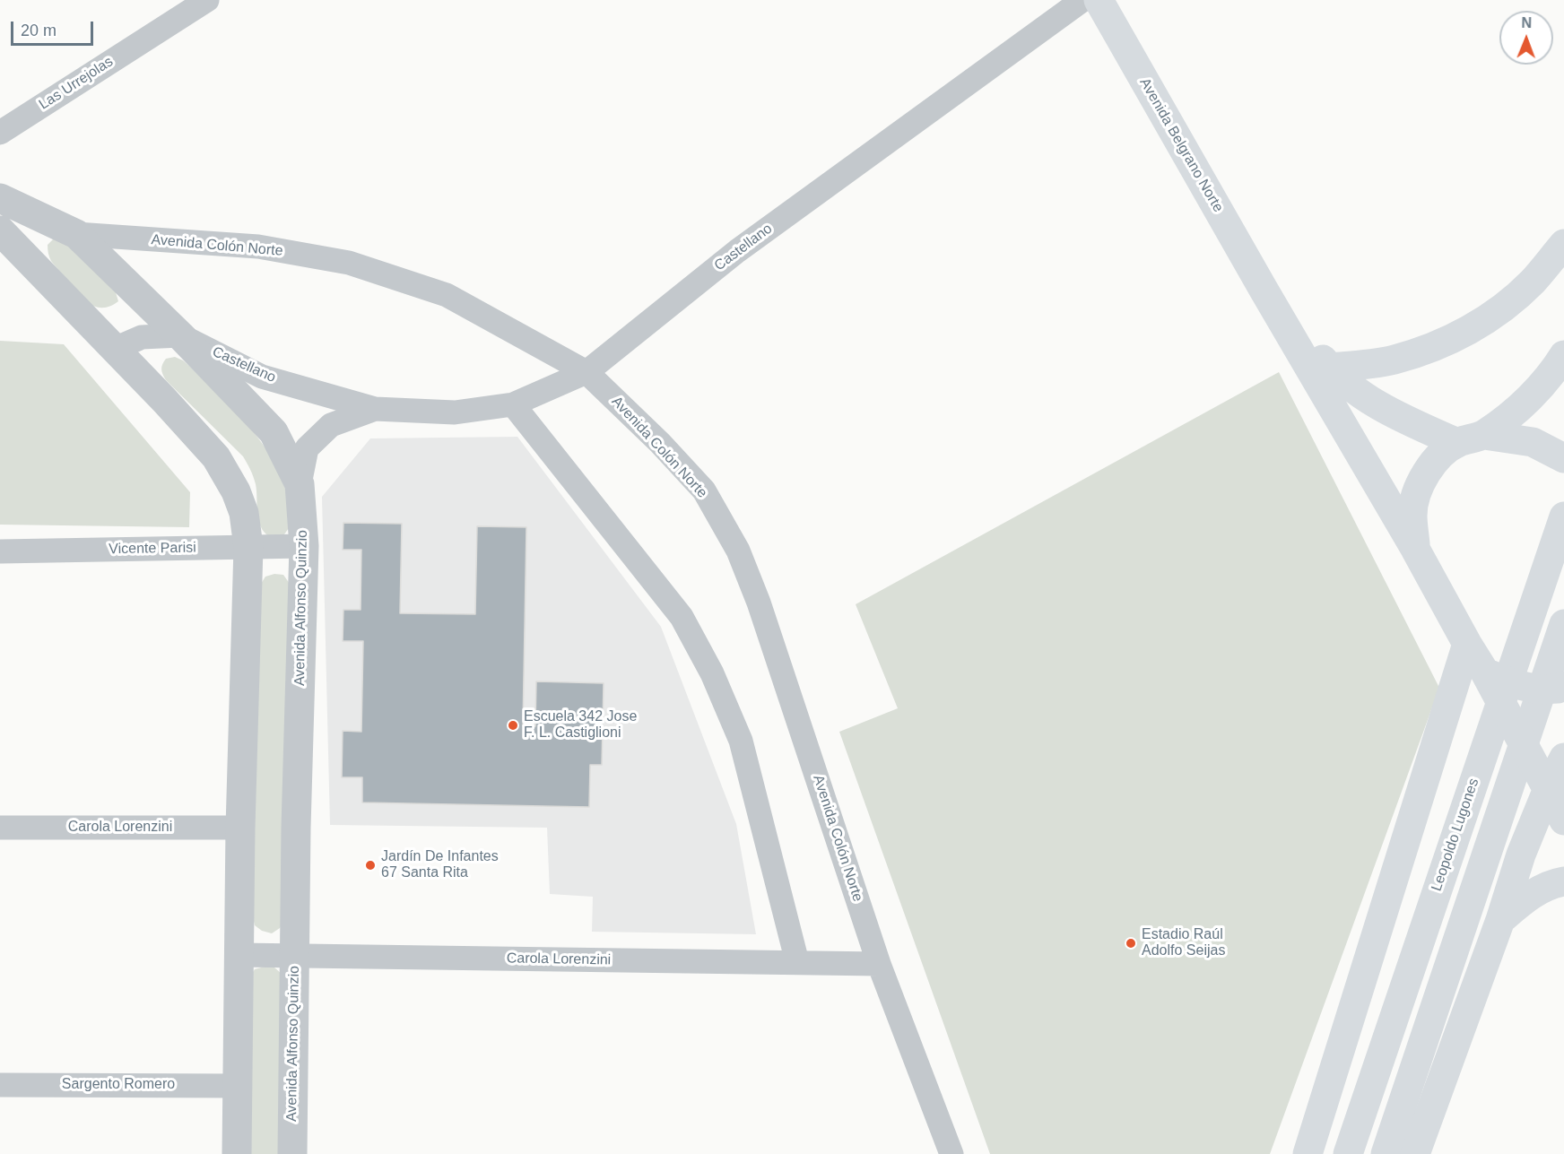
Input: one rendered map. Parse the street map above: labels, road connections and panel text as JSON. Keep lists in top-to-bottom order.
{
  "streets": {
    "main road": ["Avenida Belgrano Norte", "Leopoldo Lugones"],
    "street": [
      "Las Urrejolas",
      "Avenida Colón Norte",
      "Castellano",
      "Vicente Parisi",
      "Avenida Alfonso Quinzio",
      "Carola Lorenzini",
      "Sargento Romero"
    ]
  },
  "crossings": [
    ["Avenida Colón Norte", "Castellano"],
    ["Avenida Colón Norte", "Avenida Alfonso Quinzio"],
    ["Avenida Colón Norte", "Carola Lorenzini"],
    ["Castellano", "Avenida Alfonso Quinzio"],
    ["Vicente Parisi", "Avenida Alfonso Quinzio"],
    ["Avenida Alfonso Quinzio", "Carola Lorenzini"]
  ],
  "places": ["Escuela 342 Jose F. L. Castiglioni", "Jardín De Infantes 67 Santa Rita", "Estadio Raúl Adolfo Seijas"],
  "scale_bar": "20 m",
  "north": "top"
}
